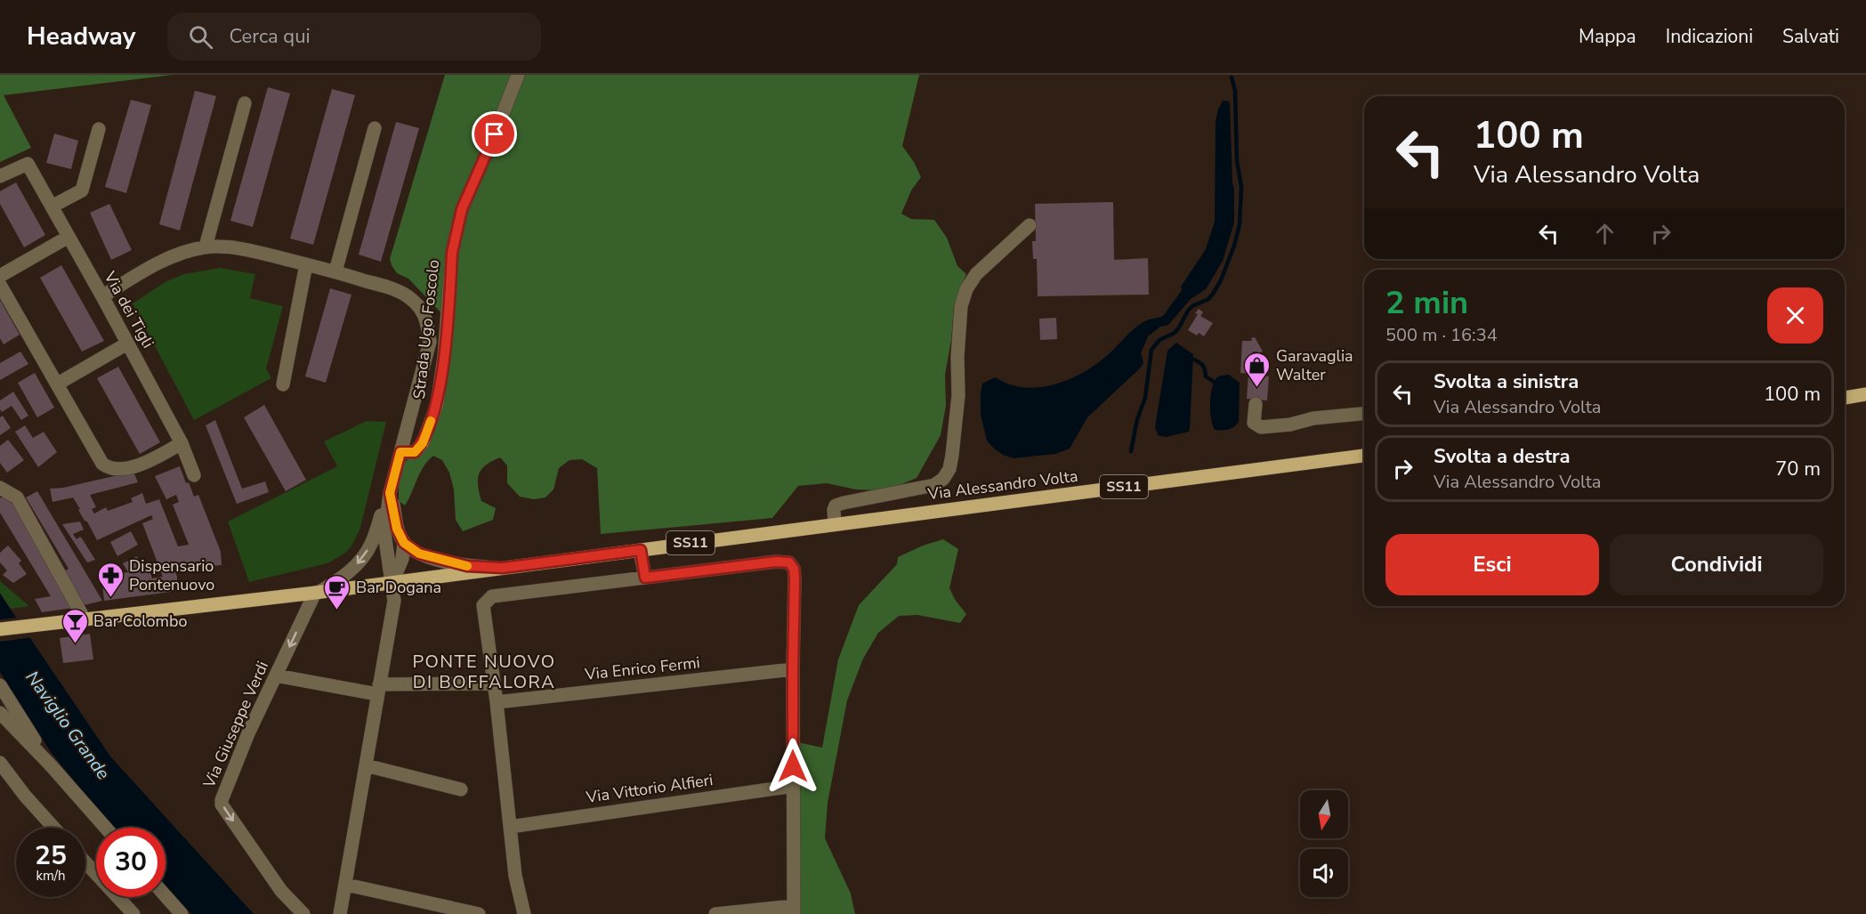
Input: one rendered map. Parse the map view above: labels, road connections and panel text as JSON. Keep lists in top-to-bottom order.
{
  "streets": {
    "main road": ["Via Alessandro Volta", "SS11"],
    "street": [
      "Via dei Tigli",
      "Strada Ugo Foscolo",
      "Via Enrico Fermi",
      "Via Giuseppe Verdi",
      "Via Vittorio Alfieri"
    ]
  },
  "crossings": [
    ["Via Alessandro Volta", "SS11"],
    ["Via Alessandro Volta", "Via Giuseppe Verdi"],
    ["SS11", "Via Giuseppe Verdi"]
  ],
  "districts": ["PONTE NUOVO DI BOFFALORA"],
  "water": ["Naviglio Grande"],
  "places": {
    "shop": ["Garavaglia Walter"],
    "pharmacy": ["Dispensario Pontenuovo"],
    "cafe": ["Bar Dogana"],
    "bar": ["Bar Colombo"]
  },
  "north": "bottom",
  "page": {
    "header": "Headway",
    "search": "Cerca qui",
    "nav": ["Mappa", "Indicazioni", "Salvati"],
    "turn": ["100 m", "Via Alessandro Volta"],
    "heading": ["2 min", "500 m · 16:34"],
    "list": [
      {
        "name": "Svolta a sinistra",
        "note": "Via Alessandro Volta",
        "value": "100 m"
      },
      {
        "name": "Svolta a destra",
        "note": "Via Alessandro Volta",
        "value": "70 m"
      }
    ],
    "buttons": ["Esci", "Condividi"],
    "speed": "25 km/h",
    "limit": "30"
  }
}
